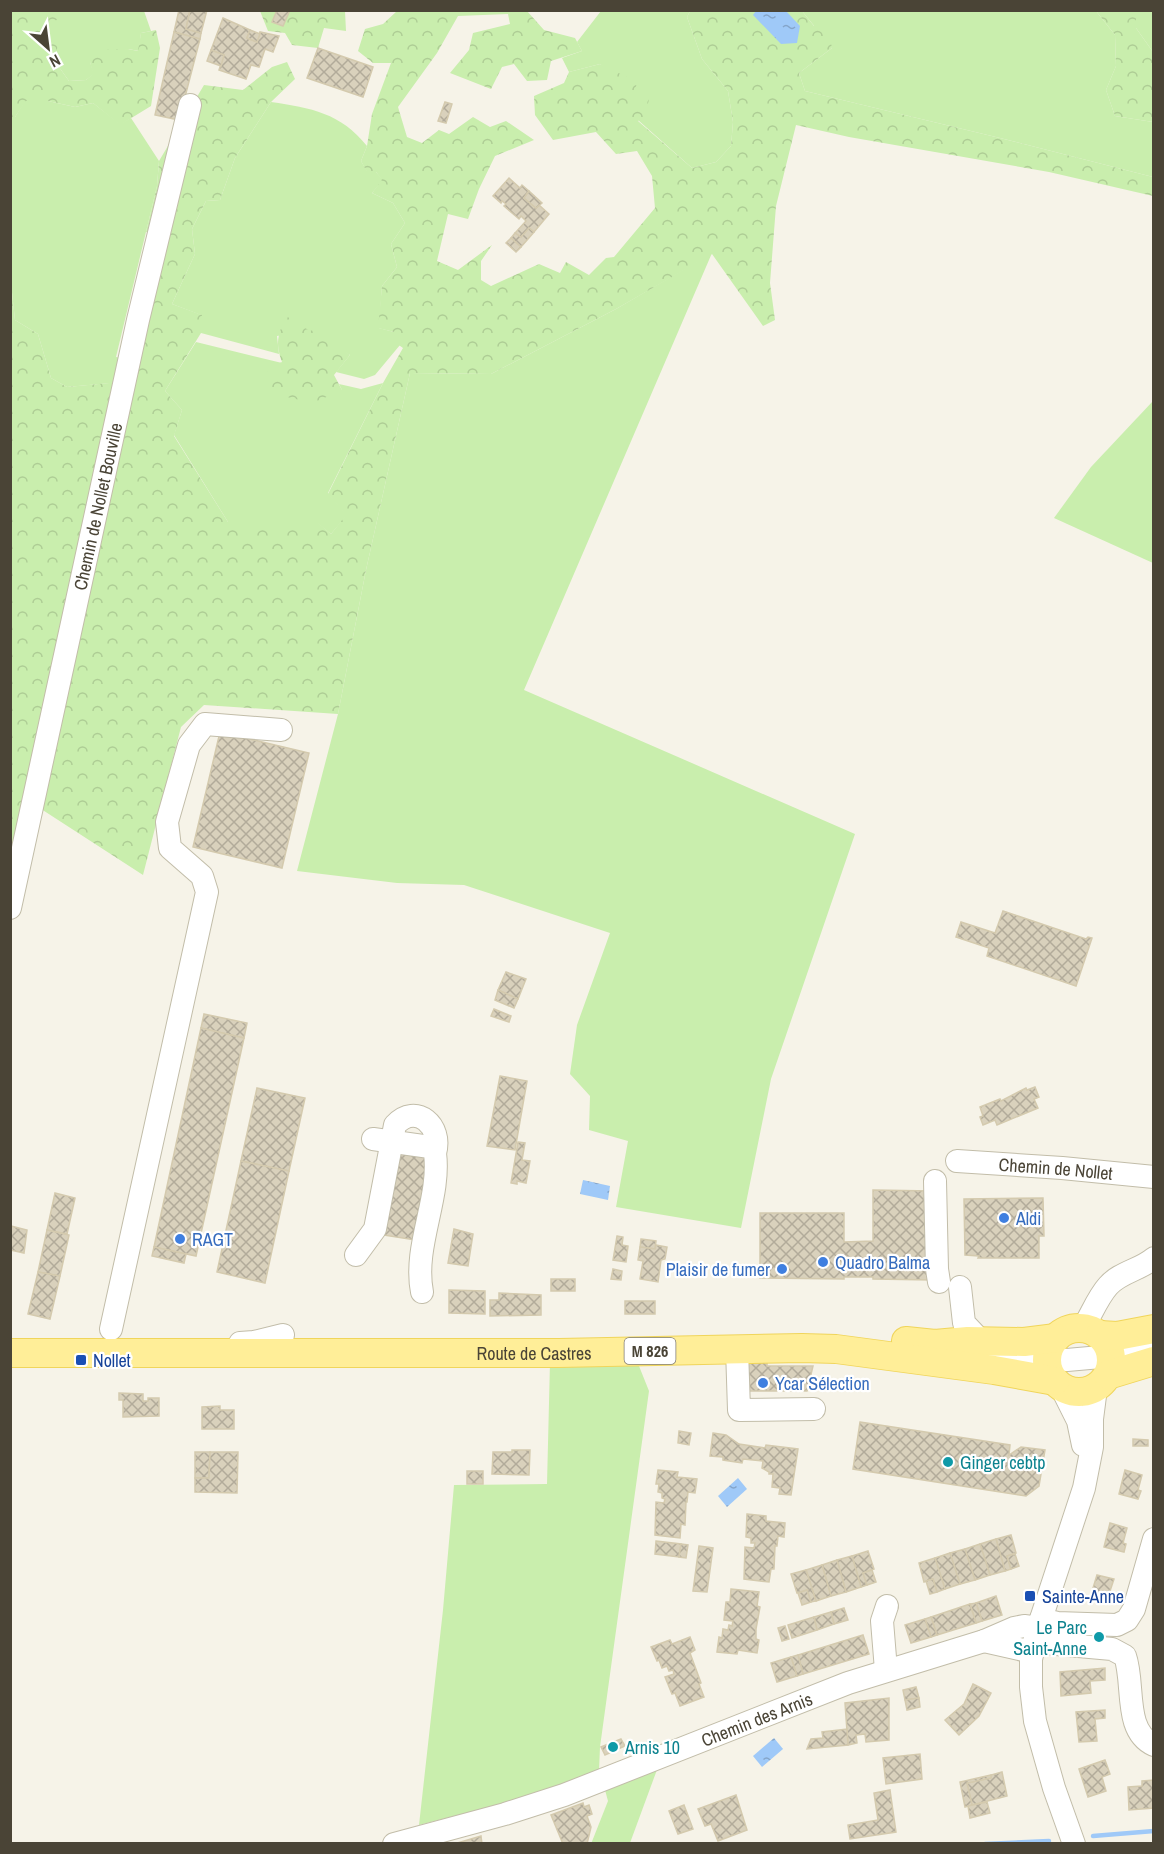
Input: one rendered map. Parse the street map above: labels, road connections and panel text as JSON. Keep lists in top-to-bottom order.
{
  "streets": {
    "main road": ["M 826", "Route de Castres"],
    "street": ["Chemin de Nollet Bouville", "Chemin de Nollet", "Chemin des Arnis"]
  },
  "crossings": [
    ["M 826", "Route de Castres"]
  ],
  "places": {
    "other": [
      "Aldi",
      "RAGT",
      "Quadro Balma",
      "Plaisir de fumer",
      "Ycar Sélection",
      "Ginger cebtp",
      "Le Parc Saint-Anne",
      "Arnis 10"
    ],
    "transit": ["Nollet", "Sainte-Anne"]
  },
  "north": "bottom right"
}
